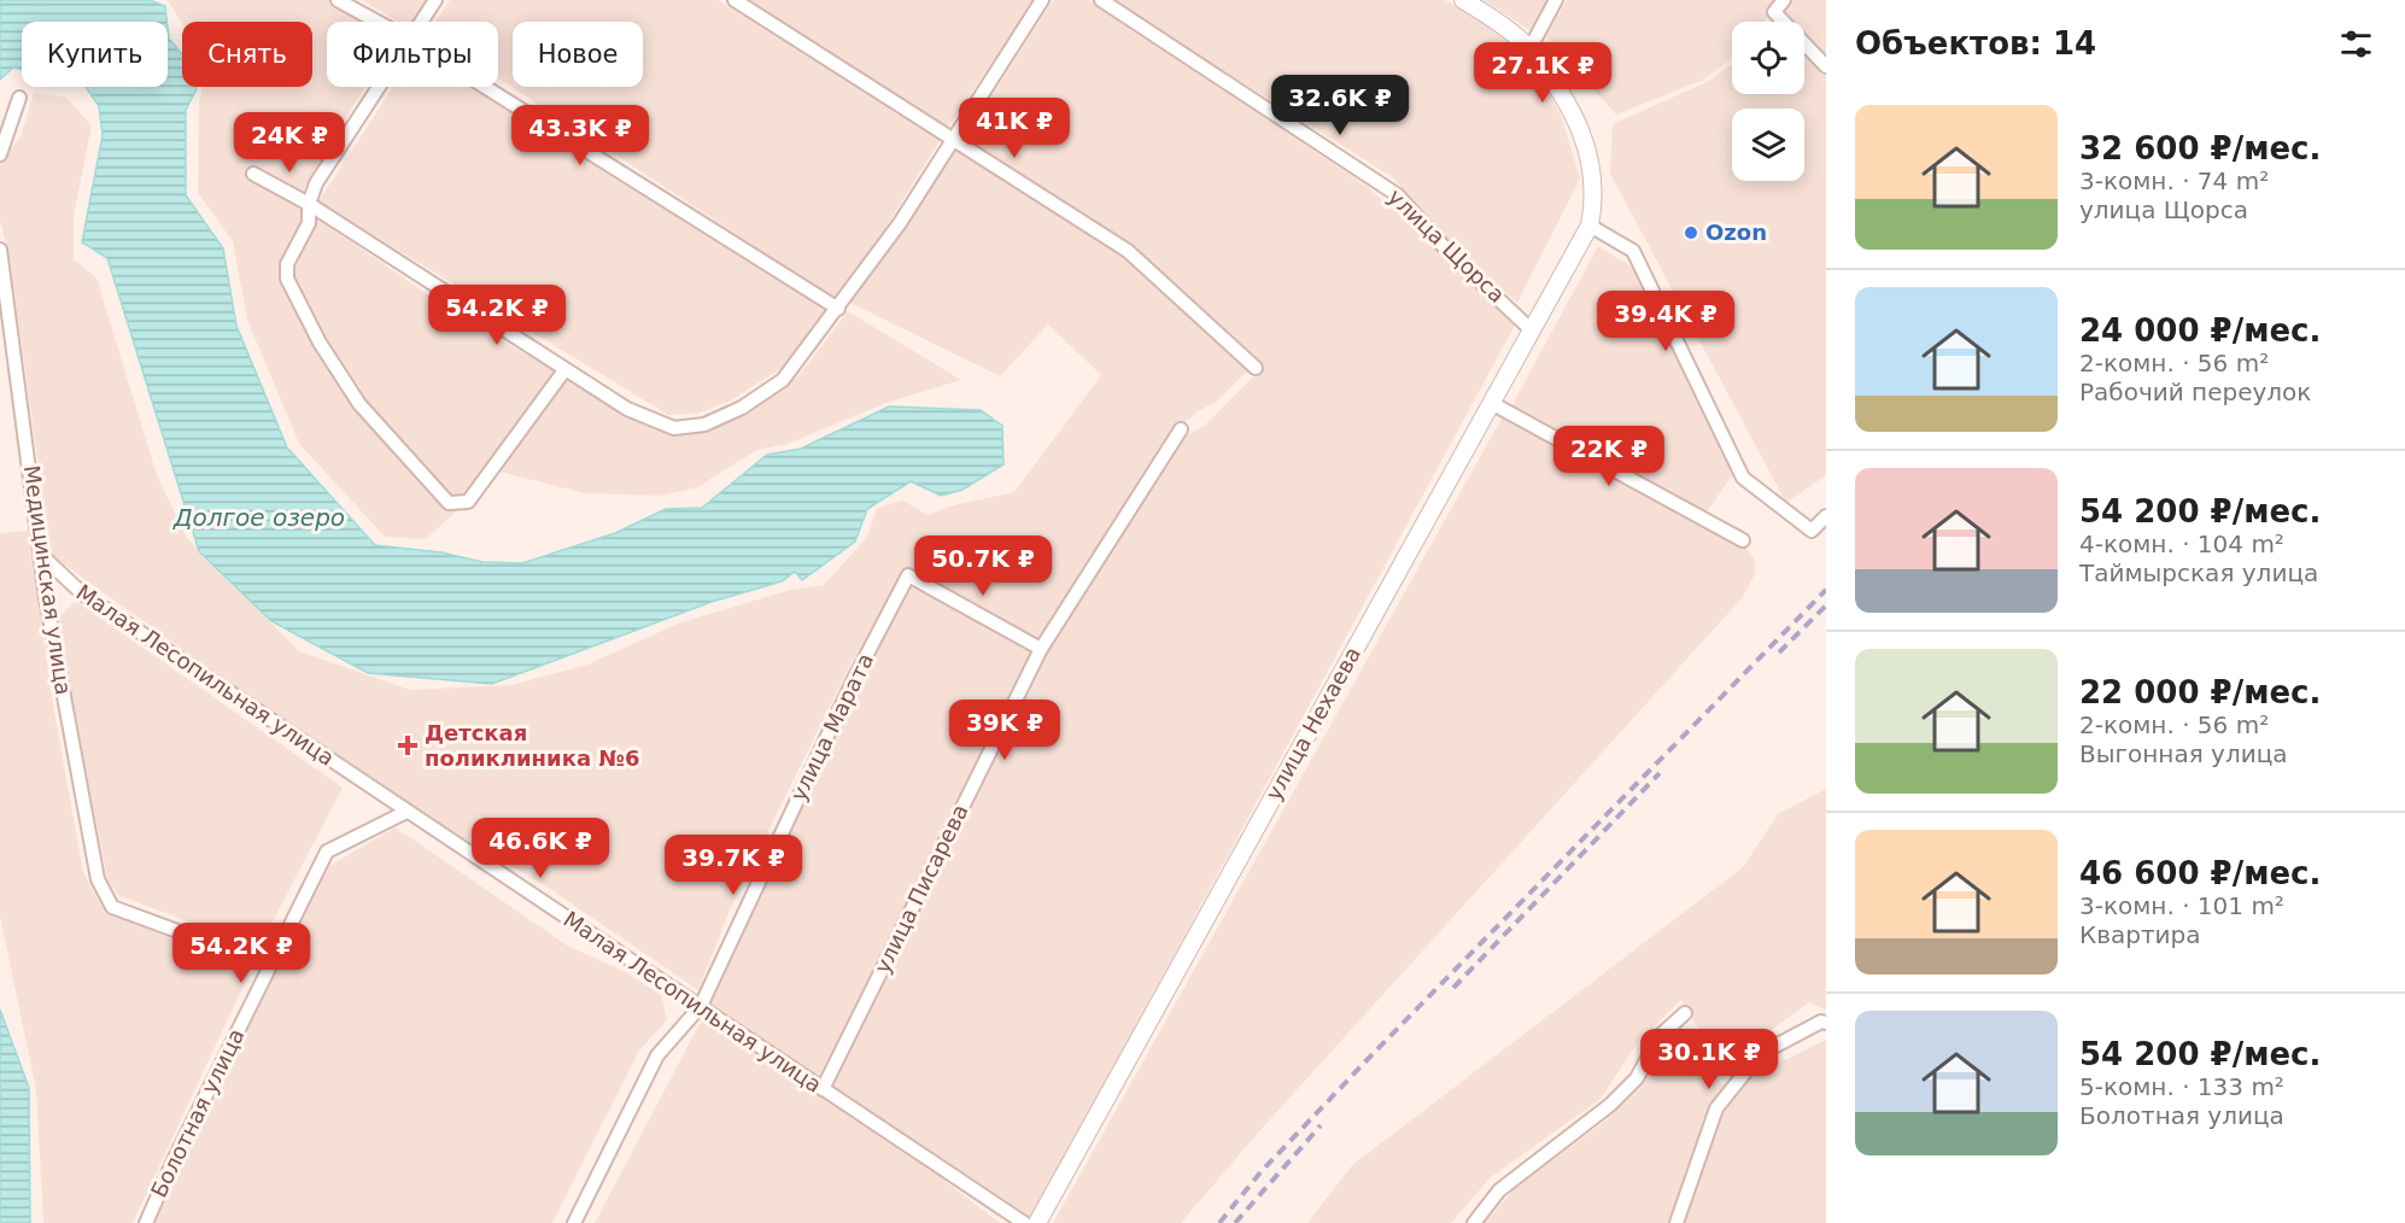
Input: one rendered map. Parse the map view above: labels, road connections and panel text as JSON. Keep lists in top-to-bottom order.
{
  "streets": {
    "street": [
      "улица Щорса",
      "Медицинская улица",
      "Малая Лесопильная улица",
      "улица Нехаева",
      "улица Марата",
      "улица Писарева",
      "Болотная улица"
    ]
  },
  "crossings": [
    ["улица Щорса", "улица Нехаева"],
    ["Медицинская улица", "Малая Лесопильная улица"],
    ["Медицинская улица", "Болотная улица"],
    ["Малая Лесопильная улица", "улица Марата"],
    ["Малая Лесопильная улица", "улица Писарева"],
    ["Малая Лесопильная улица", "Болотная улица"],
    ["улица Марата", "улица Писарева"]
  ],
  "water": ["Долгое озеро"],
  "places": {
    "other": ["Ozon"],
    "health": ["Детская поликлиника №6"]
  },
  "page": {
    "heading": "Объектов: 14",
    "chip": [
      "Купить",
      "Снять",
      "Фильтры",
      "Новое"
    ],
    "price": [
      "27.1K ₽",
      "32.6K ₽",
      "41K ₽",
      "43.3K ₽",
      "24K ₽",
      "54.2K ₽",
      "39.4K ₽",
      "22K ₽",
      "50.7K ₽",
      "39K ₽",
      "46.6K ₽",
      "39.7K ₽",
      "54.2K ₽",
      "30.1K ₽"
    ],
    "list": [
      {
        "name": "32 600 ₽/мес.",
        "note": "3-комн. · 74 m² · улица Щорса"
      },
      {
        "name": "24 000 ₽/мес.",
        "note": "2-комн. · 56 m² · Рабочий переулок"
      },
      {
        "name": "54 200 ₽/мес.",
        "note": "4-комн. · 104 m² · Таймырская улица"
      },
      {
        "name": "22 000 ₽/мес.",
        "note": "2-комн. · 56 m² · Выгонная улица"
      },
      {
        "name": "46 600 ₽/мес.",
        "note": "3-комн. · 101 m² · Квартира"
      },
      {
        "name": "54 200 ₽/мес.",
        "note": "5-комн. · 133 m² · Болотная улица"
      }
    ]
  }
}
